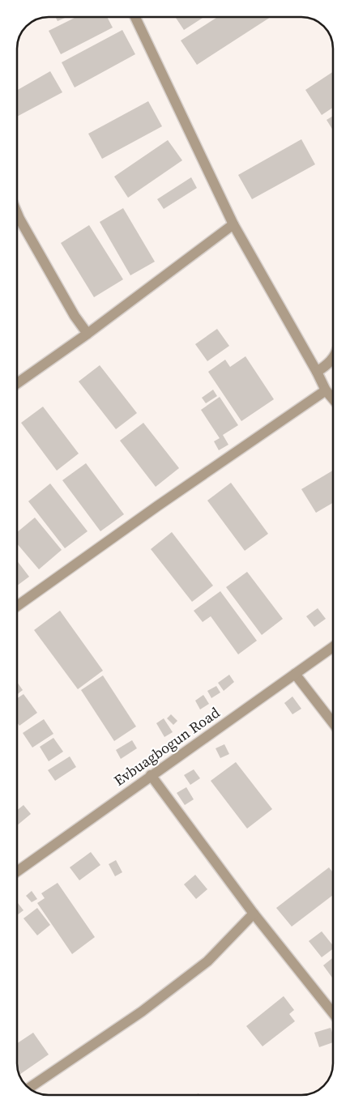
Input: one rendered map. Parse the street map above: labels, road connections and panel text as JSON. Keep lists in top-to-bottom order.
{
  "streets": {
    "street": ["Evbuagbogun Road"]
  }
}
